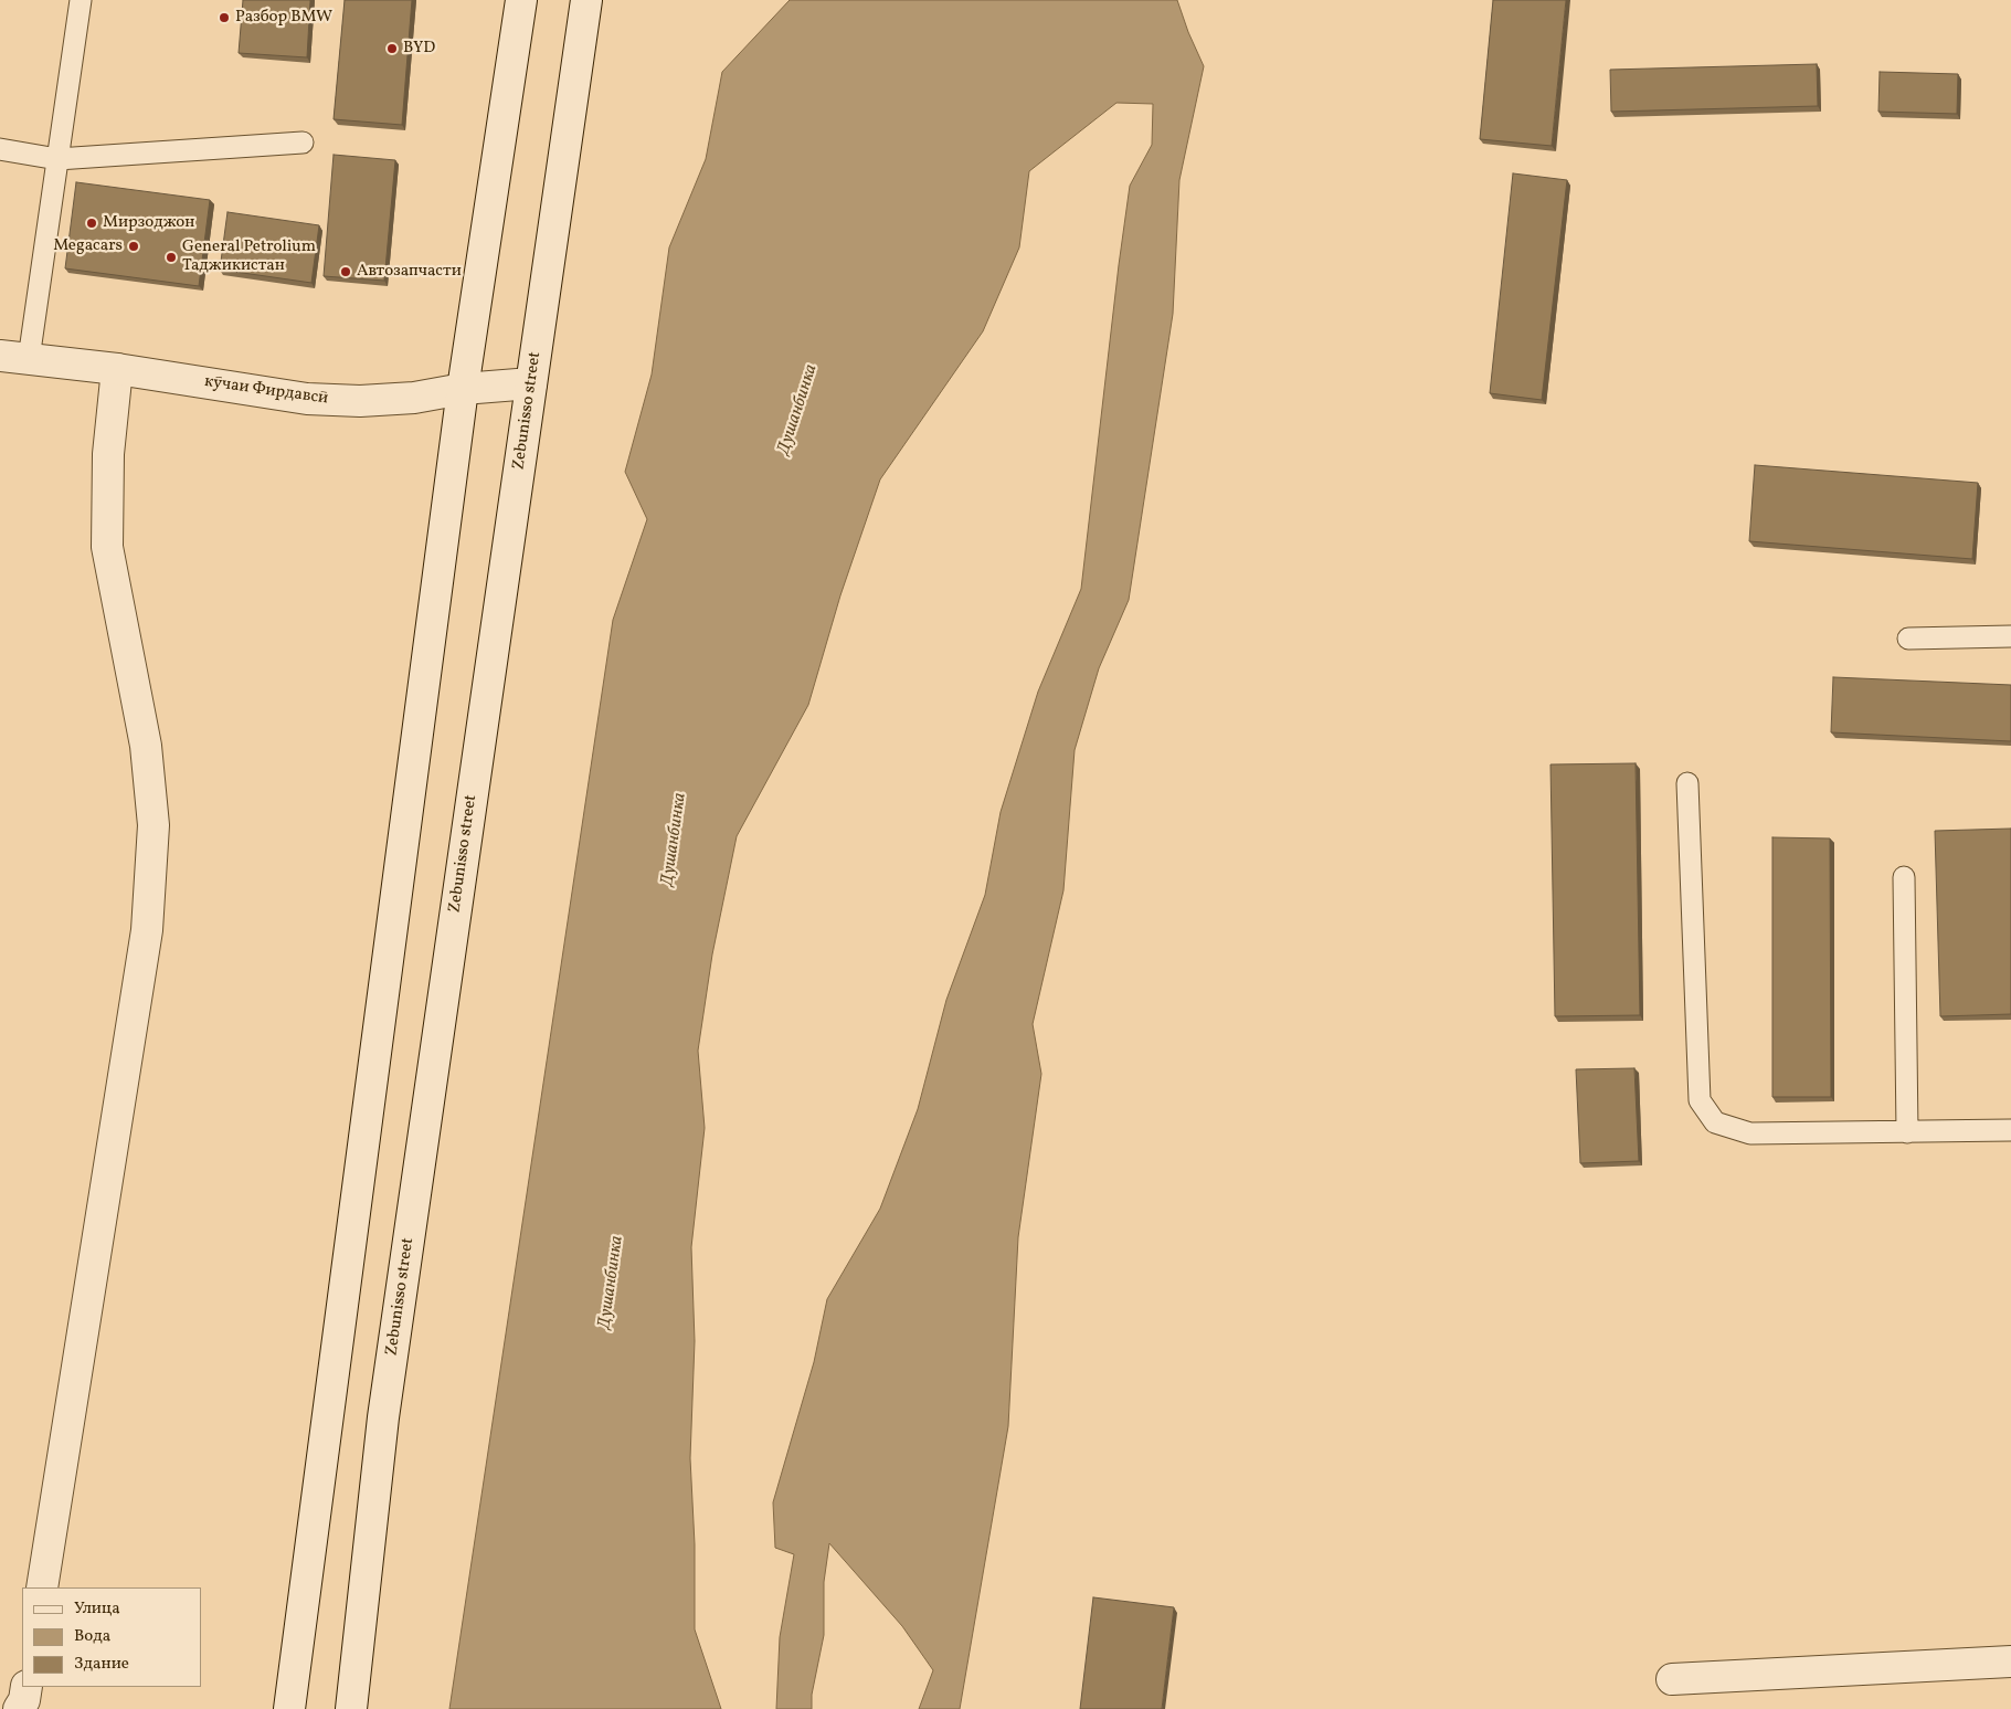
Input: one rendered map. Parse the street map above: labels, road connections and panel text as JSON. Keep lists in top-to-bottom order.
{
  "streets": {
    "main road": ["кӯчаи Фирдавсӣ", "Zebunisso street"]
  },
  "crossings": [
    ["кӯчаи Фирдавсӣ", "Zebunisso street"]
  ],
  "water": ["Душанбинка"],
  "places": [
    "Разбор BMW",
    "BYD",
    "Мирзоджон",
    "Megacars",
    "General Petrolium Таджикистан",
    "Автозапчасти"
  ],
  "legend": ["Улица", "Вода", "Здание"]
}
